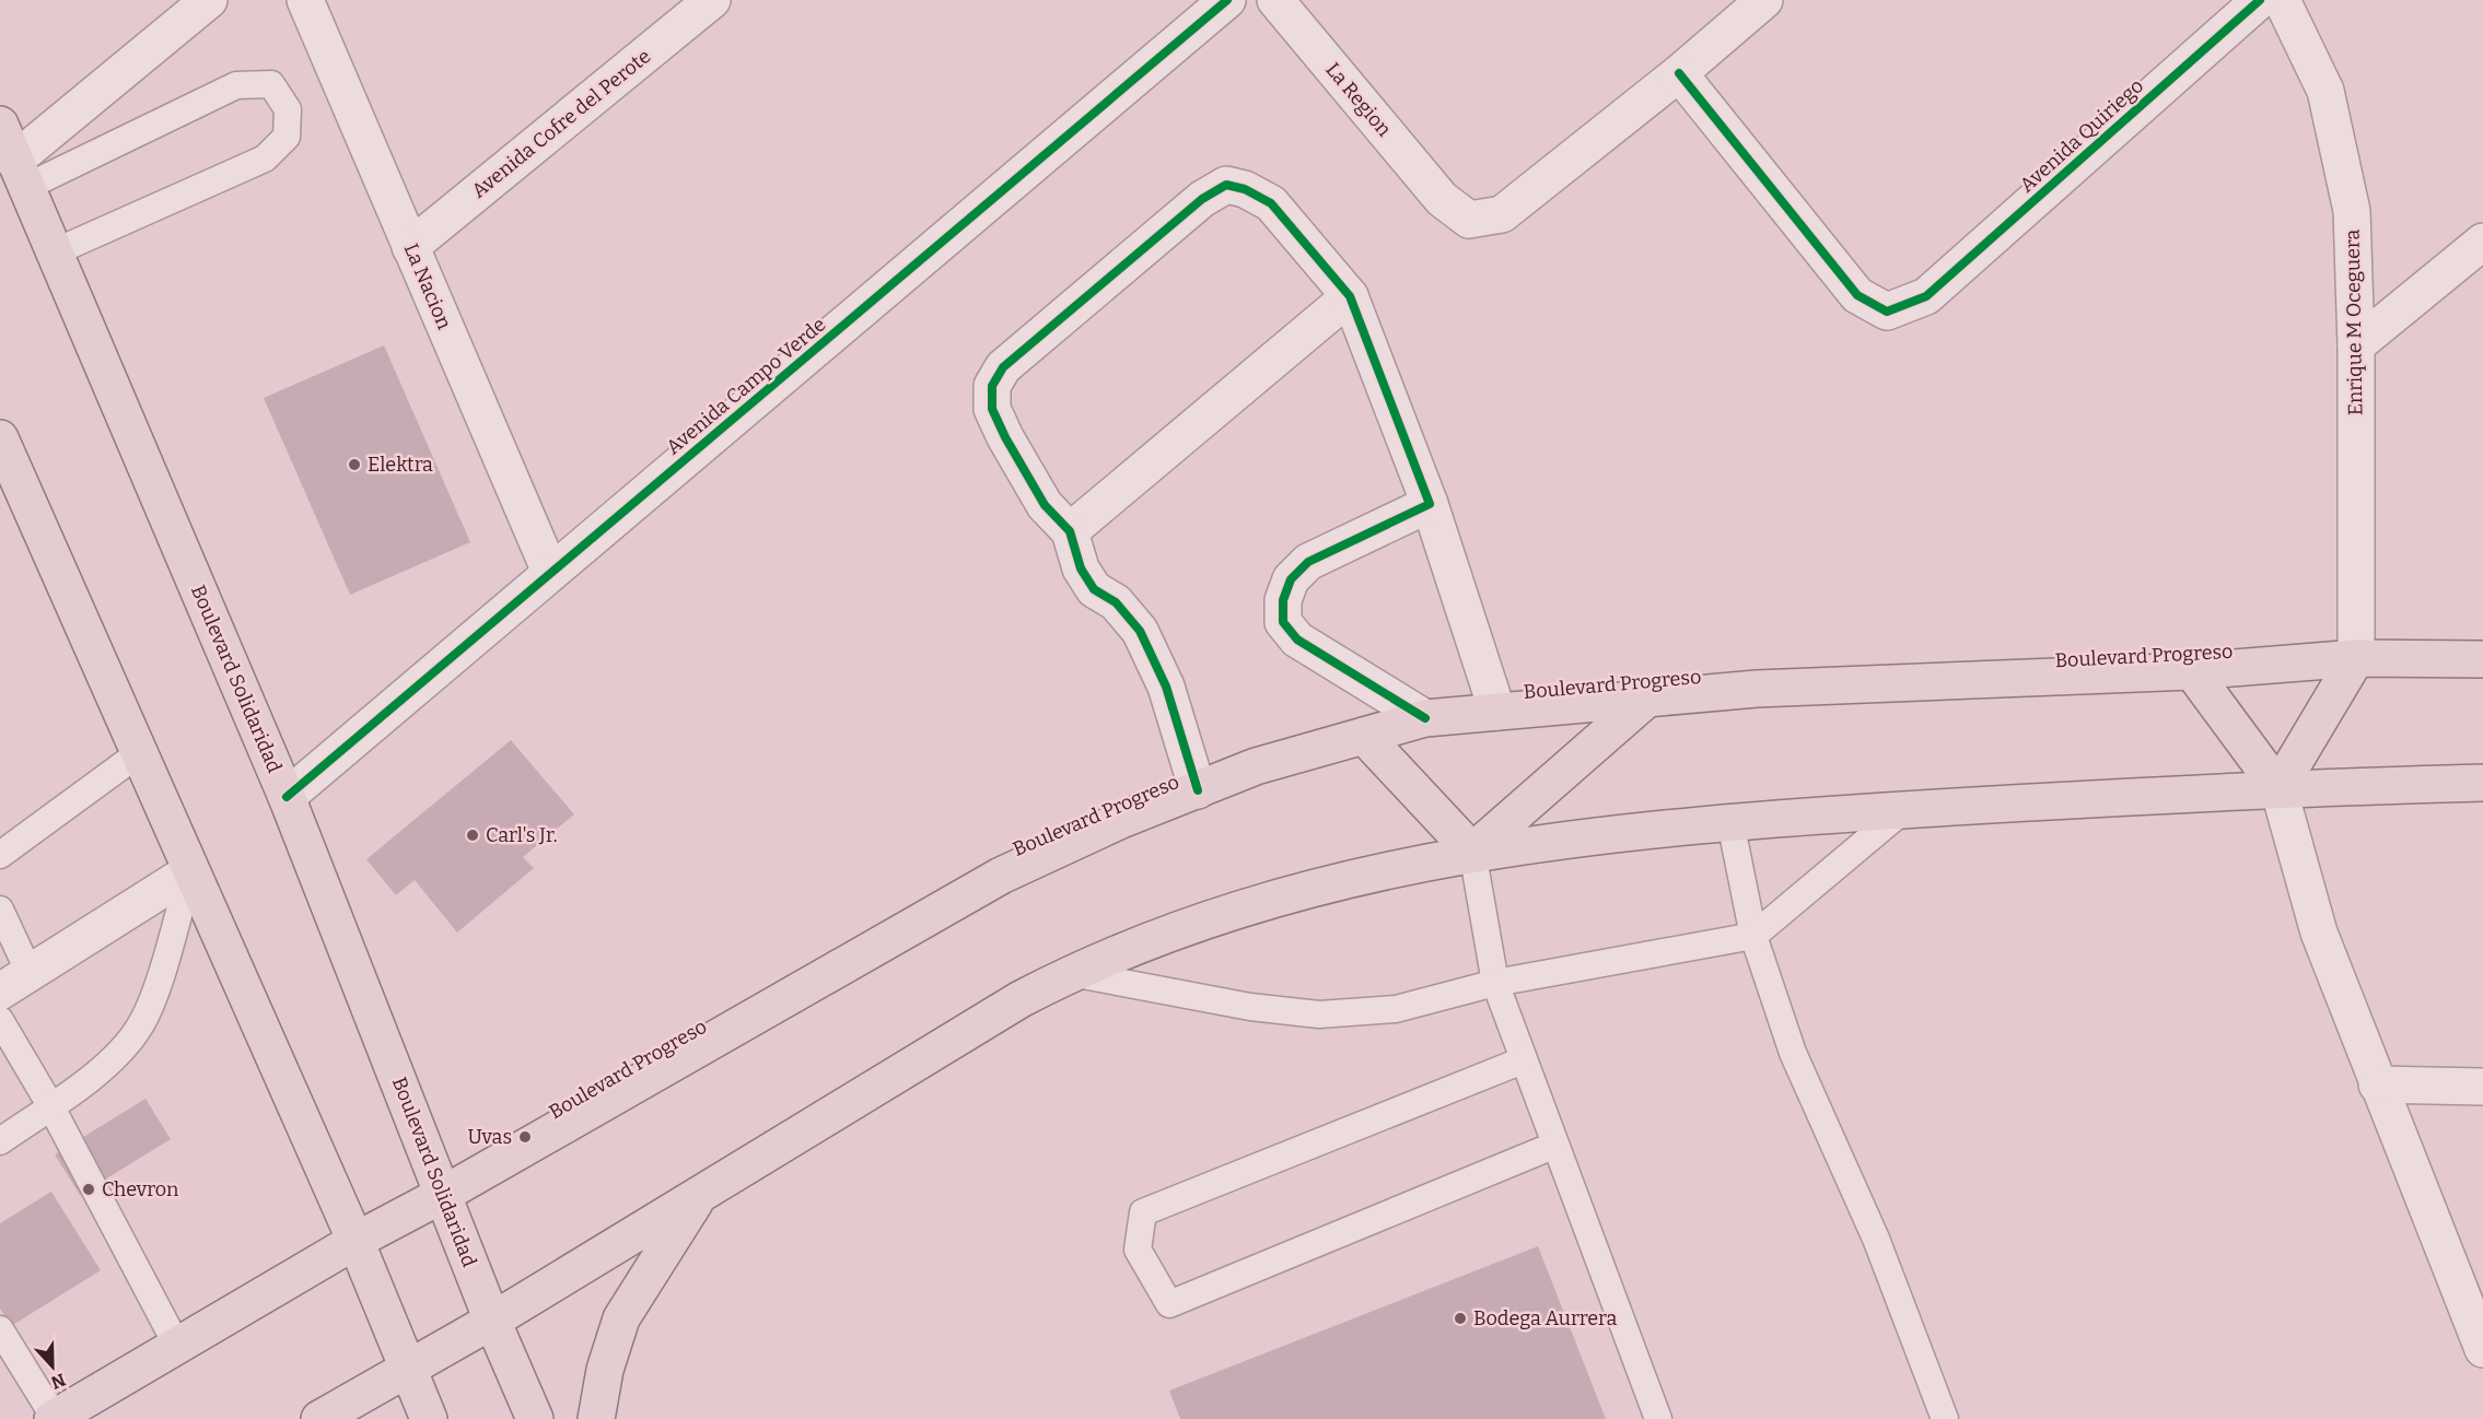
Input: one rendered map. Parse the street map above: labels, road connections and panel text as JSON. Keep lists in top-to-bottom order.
{
  "streets": {
    "main road": ["Boulevard Progreso", "Boulevard Solidaridad"],
    "street": [
      "La Region",
      "Avenida Cofre del Perote",
      "Avenida Quiriego",
      "La Nacion",
      "Enrique M Oceguera",
      "Avenida Campo Verde"
    ]
  },
  "crossings": [
    ["La Region", "Avenida Quiriego"],
    ["Avenida Cofre del Perote", "La Nacion"],
    ["La Nacion", "Avenida Campo Verde"],
    ["Enrique M Oceguera", "Boulevard Progreso"],
    ["Avenida Campo Verde", "Boulevard Solidaridad"],
    ["Boulevard Progreso", "Boulevard Solidaridad"]
  ],
  "places": [
    "Elektra",
    "Carl's Jr.",
    "Uvas",
    "Chevron",
    "Bodega Aurrera"
  ],
  "north": "bottom"
}
